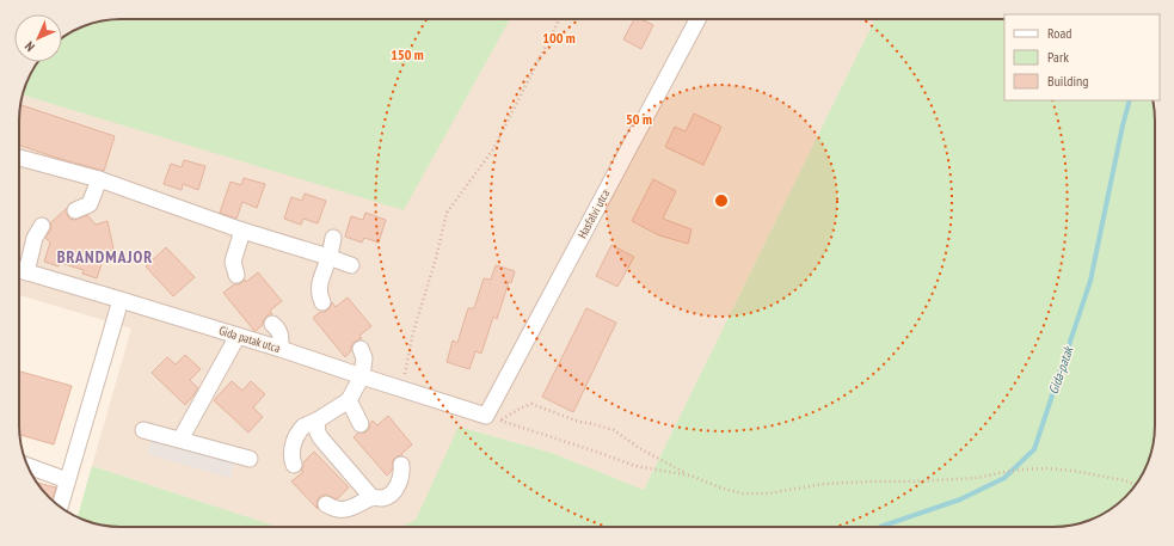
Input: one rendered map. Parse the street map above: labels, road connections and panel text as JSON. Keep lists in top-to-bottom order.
{
  "streets": {
    "street": ["Hasfalvi utca", "Gida patak utca"]
  },
  "crossings": [
    ["Hasfalvi utca", "Gida patak utca"]
  ],
  "districts": ["BRANDMAJOR"],
  "water": ["Gida-patak"],
  "legend": ["Road", "Park", "Building"],
  "north": "bottom left",
  "rings": ["100 m", "150 m", "50 m"]
}
